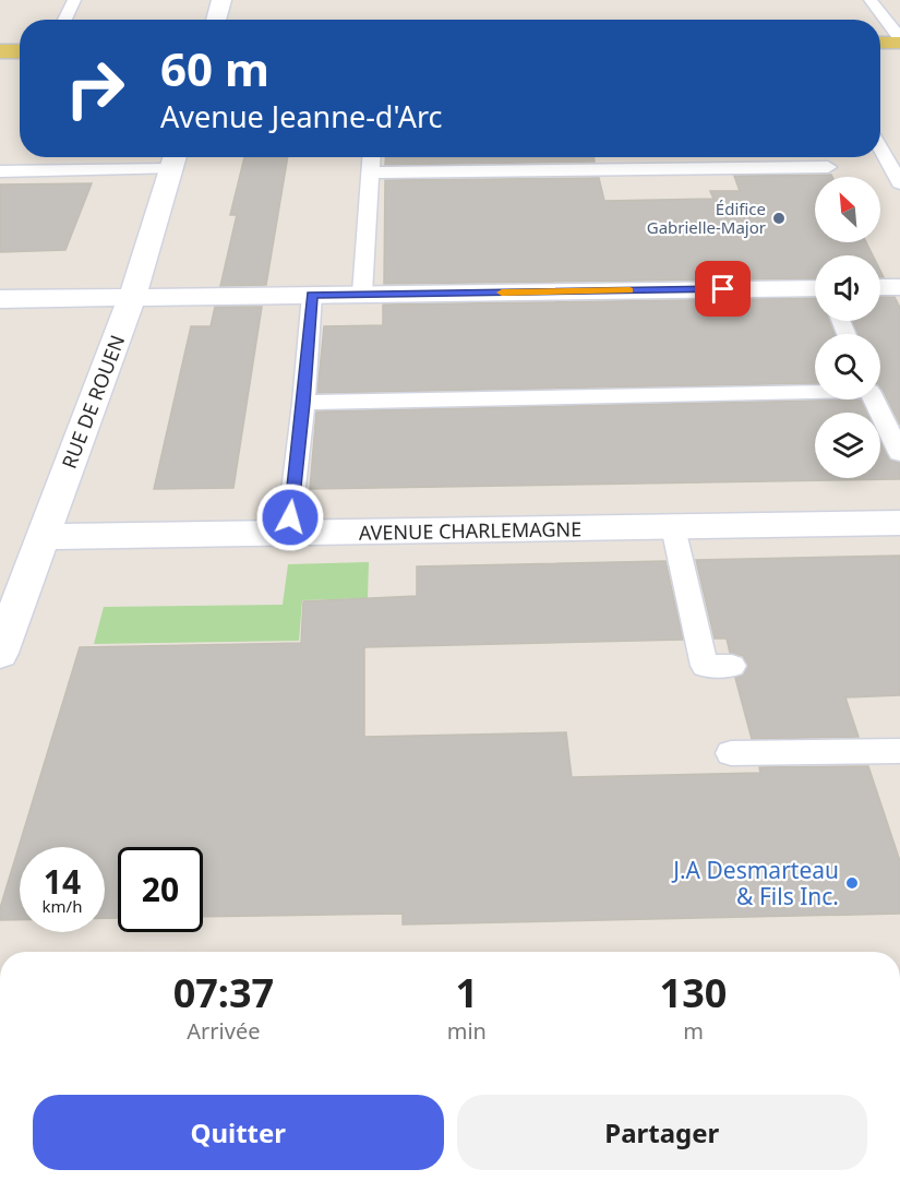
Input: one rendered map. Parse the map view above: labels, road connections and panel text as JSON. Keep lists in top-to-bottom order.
{
  "streets": {
    "street": ["RUE DE ROUEN", "AVENUE CHARLEMAGNE"]
  },
  "crossings": [
    ["RUE DE ROUEN", "AVENUE CHARLEMAGNE"]
  ],
  "places": ["Édifice Gabrielle-Major", "J.A Desmarteau & Fils Inc."],
  "north": "top left",
  "page": {
    "turn": ["60 m", "Avenue Jeanne-d'Arc"],
    "speed": "14 km/h",
    "limit": "20",
    "eta": [
      "07:37",
      "Arrivée",
      "1",
      "min",
      "130",
      "m"
    ],
    "buttons": ["Quitter", "Partager"]
  }
}
